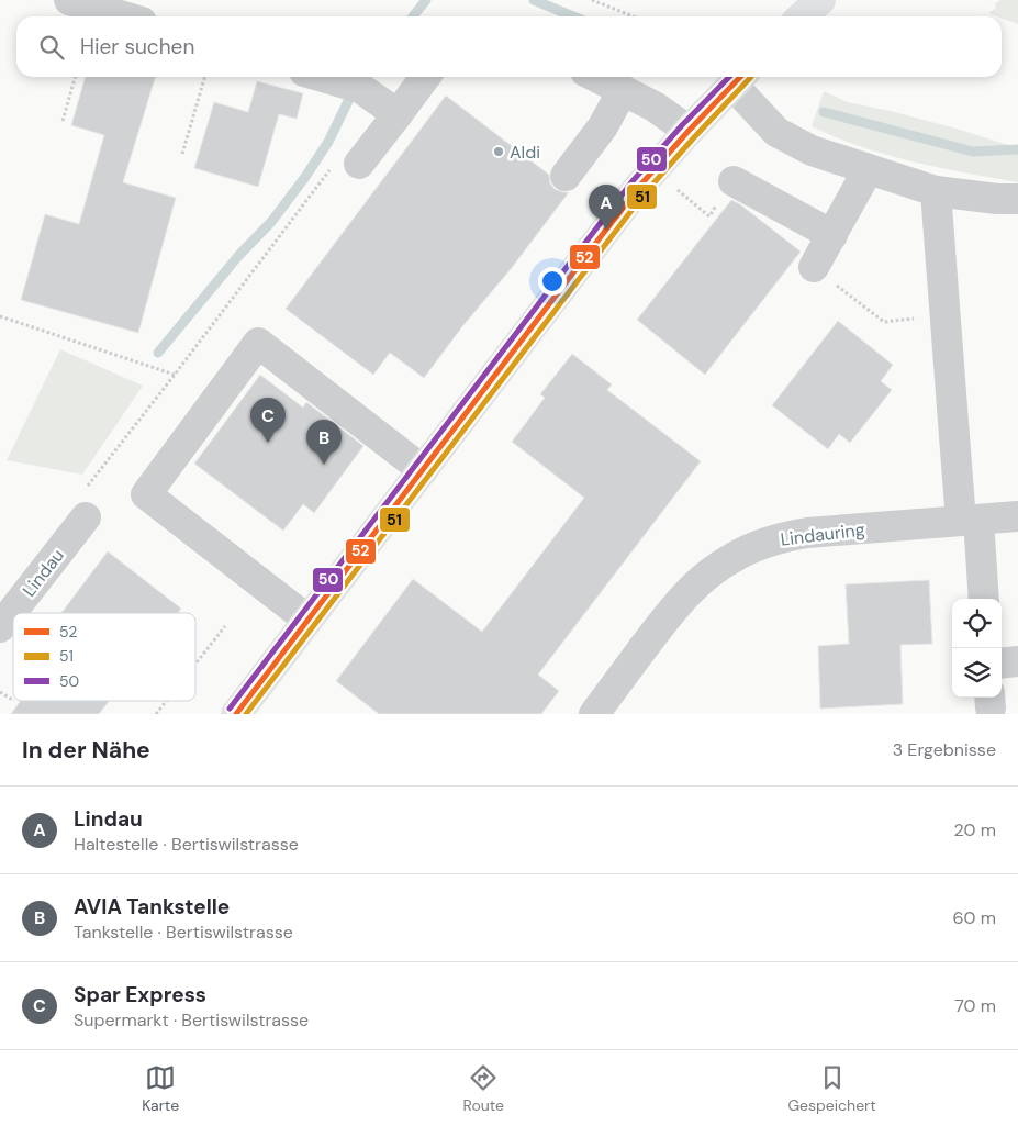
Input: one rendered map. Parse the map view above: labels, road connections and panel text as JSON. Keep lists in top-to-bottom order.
{
  "streets": {
    "street": ["Lindauring", "Lindau"]
  },
  "places": ["Aldi"],
  "lines": ["transit line 52", "transit line 51", "transit line 50"],
  "legend": ["52", "51", "50"],
  "page": {
    "search": "Hier suchen",
    "pins": ["A", "C", "B"],
    "heading": ["In der Nähe", "3 Ergebnisse"],
    "list": [
      {
        "mark": "A",
        "name": "Lindau",
        "note": "Haltestelle · Bertiswilstrasse",
        "value": "20 m"
      },
      {
        "mark": "B",
        "name": "AVIA Tankstelle",
        "note": "Tankstelle · Bertiswilstrasse",
        "value": "60 m"
      },
      {
        "mark": "C",
        "name": "Spar Express",
        "note": "Supermarkt · Bertiswilstrasse",
        "value": "70 m"
      }
    ],
    "nav": ["Karte", "Route", "Gespeichert"]
  }
}
